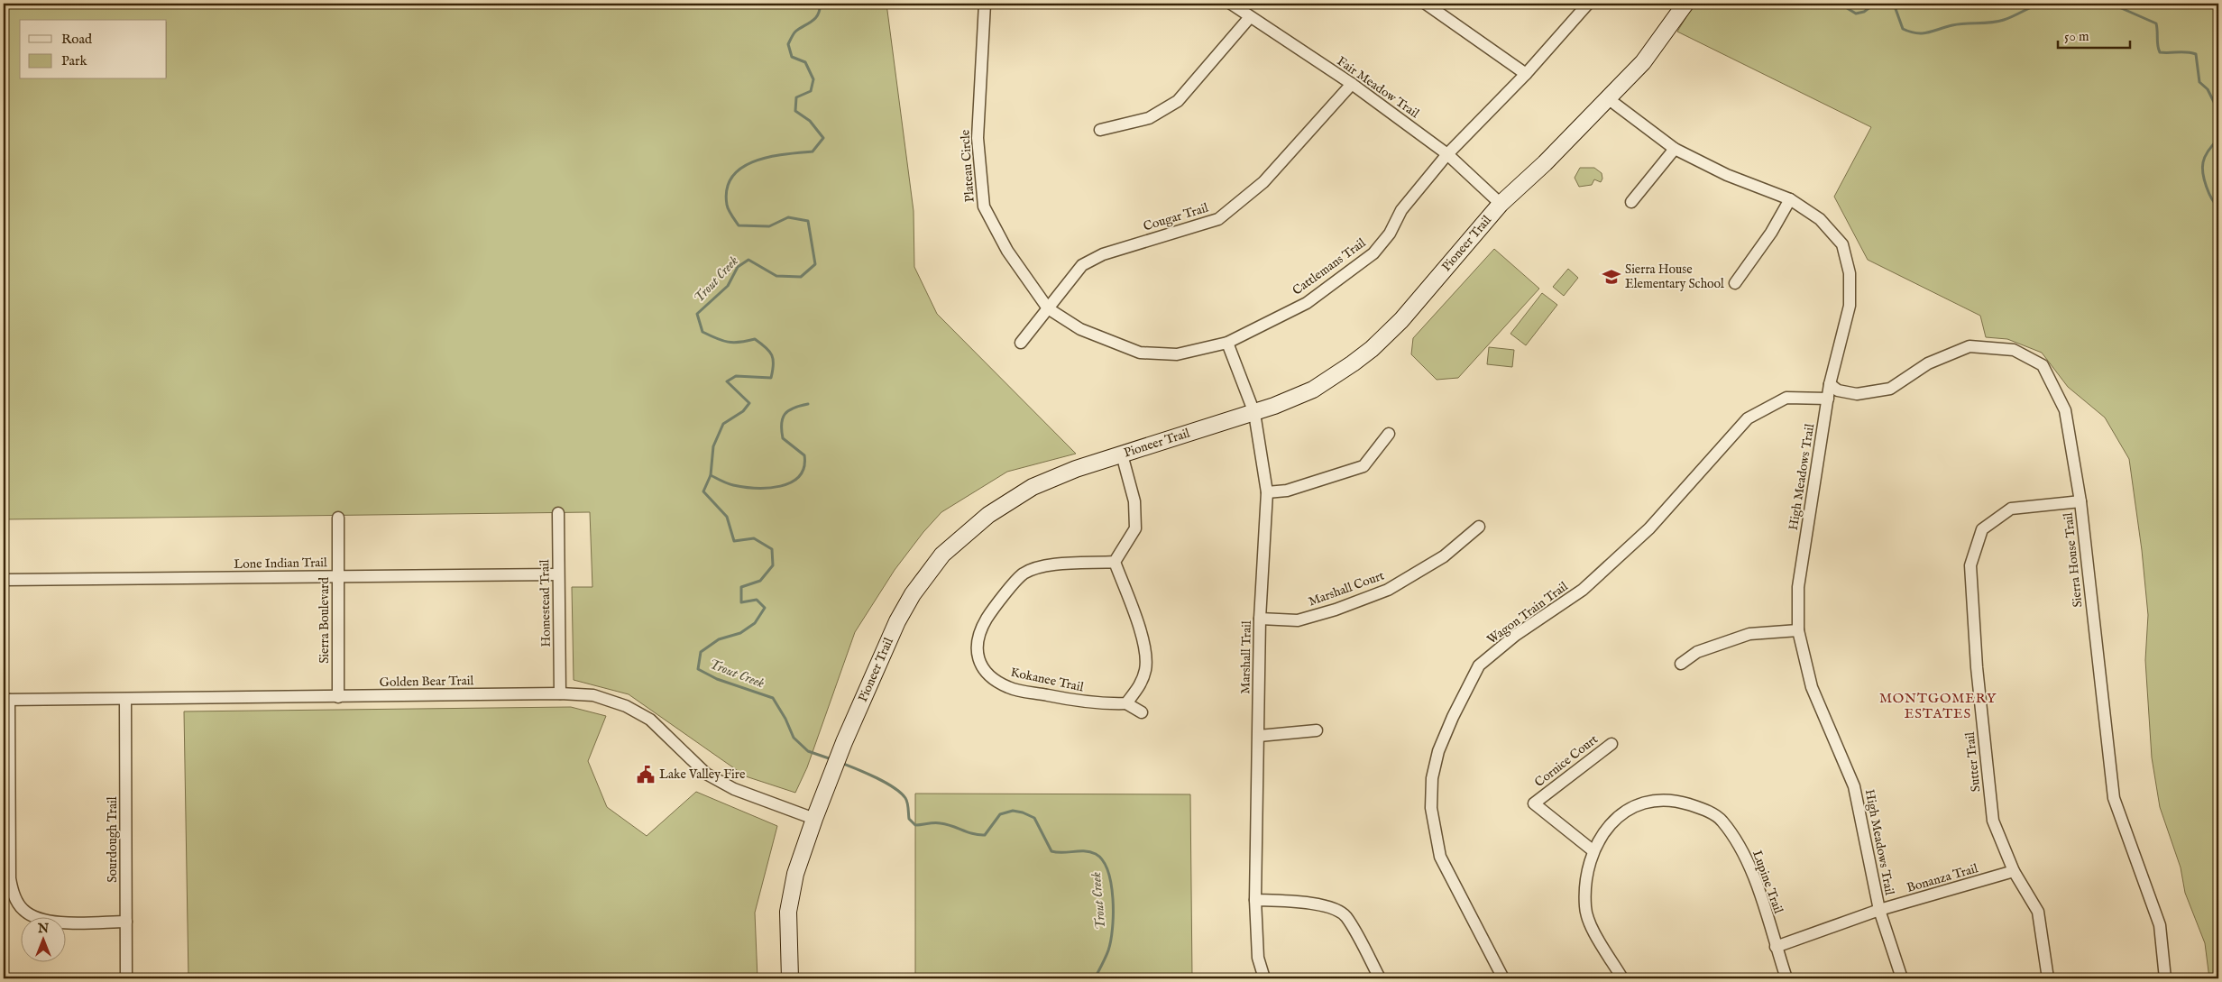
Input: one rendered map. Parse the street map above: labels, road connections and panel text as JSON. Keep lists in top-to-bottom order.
{
  "streets": {
    "main road": ["Pioneer Trail"],
    "street": [
      "Fair Meadow Trail",
      "Plateau Circle",
      "Cougar Trail",
      "Cattlemans Trail",
      "High Meadows Trail",
      "Sierra House Trail",
      "Lone Indian Trail",
      "Marshall Court",
      "Homestead Trail",
      "Wagon Train Trail",
      "Sierra Boulevard",
      "Marshall Trail",
      "Kokanee Trail",
      "Golden Bear Trail",
      "Cornice Court",
      "Sutter Trail",
      "Sourdough Trail",
      "Bonanza Trail",
      "Lupine Trail"
    ]
  },
  "crossings": [
    ["Fair Meadow Trail", "Cougar Trail"],
    ["Fair Meadow Trail", "Pioneer Trail"],
    ["Fair Meadow Trail", "Cattlemans Trail"],
    ["Plateau Circle", "Cougar Trail"],
    ["Plateau Circle", "Cattlemans Trail"],
    ["Cougar Trail", "Cattlemans Trail"],
    ["Pioneer Trail", "High Meadows Trail"],
    ["Pioneer Trail", "Marshall Trail"],
    ["Pioneer Trail", "Golden Bear Trail"],
    ["Cattlemans Trail", "Marshall Trail"],
    ["High Meadows Trail", "Sierra House Trail"],
    ["High Meadows Trail", "Wagon Train Trail"],
    ["High Meadows Trail", "Bonanza Trail"],
    ["Sierra House Trail", "Sutter Trail"],
    ["Lone Indian Trail", "Homestead Trail"],
    ["Lone Indian Trail", "Sierra Boulevard"],
    ["Marshall Court", "Marshall Trail"],
    ["Homestead Trail", "Golden Bear Trail"],
    ["Sierra Boulevard", "Golden Bear Trail"],
    ["Golden Bear Trail", "Sourdough Trail"],
    ["Cornice Court", "Lupine Trail"],
    ["Sutter Trail", "Bonanza Trail"],
    ["Bonanza Trail", "Lupine Trail"]
  ],
  "districts": ["MONTGOMERY ESTATES"],
  "water": ["Trout Creek"],
  "places": {
    "school or university": ["Sierra House Elementary School"],
    "public building": ["Lake Valley Fire"]
  },
  "legend": ["Road", "Park"],
  "scale_bar": "50 m",
  "north": "top"
}
